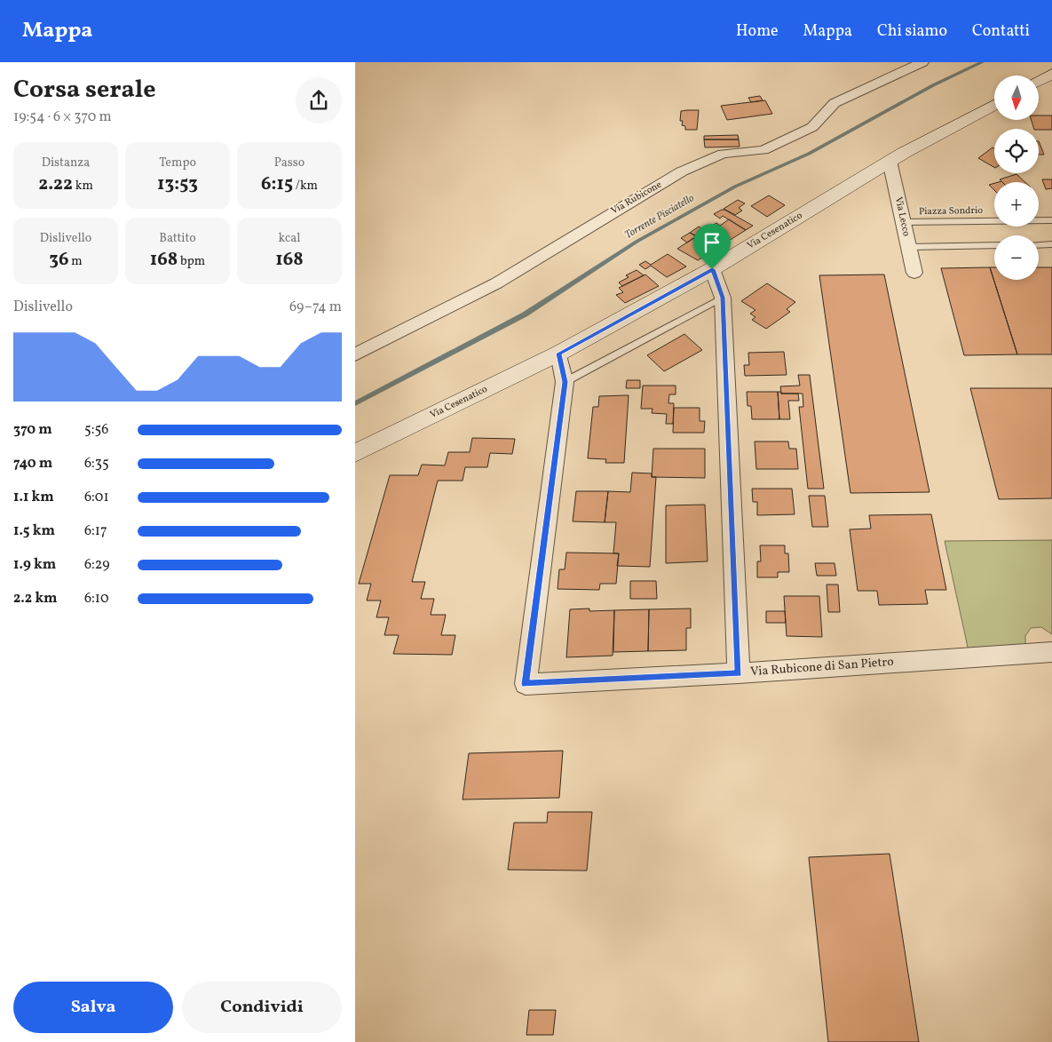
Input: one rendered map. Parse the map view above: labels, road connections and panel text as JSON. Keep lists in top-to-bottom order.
{
  "streets": {
    "main road": ["Via Cesenatico"],
    "street": ["Via Rubicone", "Via Lecco", "Via Rubicone di San Pietro"],
    "lane": ["Piazza Sondrio"]
  },
  "crossings": [
    ["Piazza Sondrio", "Via Lecco"],
    ["Via Lecco", "Via Cesenatico"],
    ["Via Cesenatico", "Via Rubicone di San Pietro"]
  ],
  "water": ["Torrente Pisciatello"],
  "north": "bottom",
  "page": {
    "header": "Mappa",
    "nav": [
      "Home",
      "Mappa",
      "Chi siamo",
      "Contatti"
    ],
    "heading": ["Corsa serale", "19:54 · 6 × 370 m"],
    "map_buttons": ["+", "−"],
    "stats": [
      ["Distanza", "2.22 km"],
      ["Tempo", "13:53"],
      ["Passo", "6:15 /km"],
      ["Dislivello", "36 m"],
      ["Battito", "168 bpm"],
      ["kcal", "168"]
    ],
    "chart": ["Dislivello", "69–74 m"],
    "list": [
      {
        "name": "370 m",
        "note": "5:56"
      },
      {
        "name": "740 m",
        "note": "6:35"
      },
      {
        "name": "1.1 km",
        "note": "6:01"
      },
      {
        "name": "1.5 km",
        "note": "6:17"
      },
      {
        "name": "1.9 km",
        "note": "6:29"
      },
      {
        "name": "2.2 km",
        "note": "6:10"
      }
    ],
    "buttons": ["Salva", "Condividi"]
  }
}
